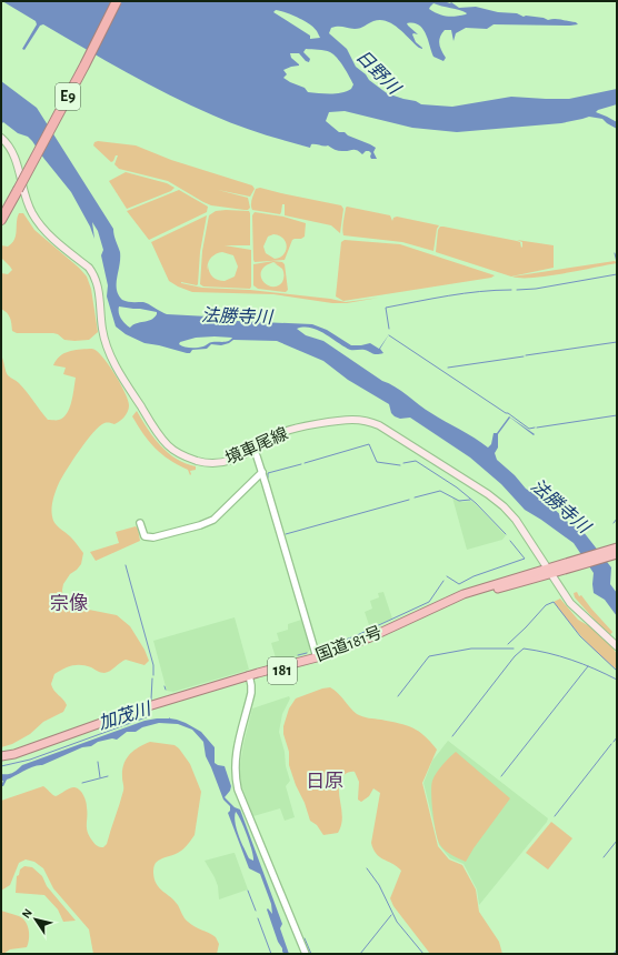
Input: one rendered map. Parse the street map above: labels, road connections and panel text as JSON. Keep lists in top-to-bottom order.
{
  "streets": {
    "highway": ["E9", "国道181号", "181"],
    "main road": ["境車尾線"]
  },
  "crossings": [
    ["E9", "境車尾線"],
    ["境車尾線", "国道181号"]
  ],
  "districts": ["宗像", "日原"],
  "water": ["日野川", "法勝寺川", "加茂川"],
  "north": "top left"
}
